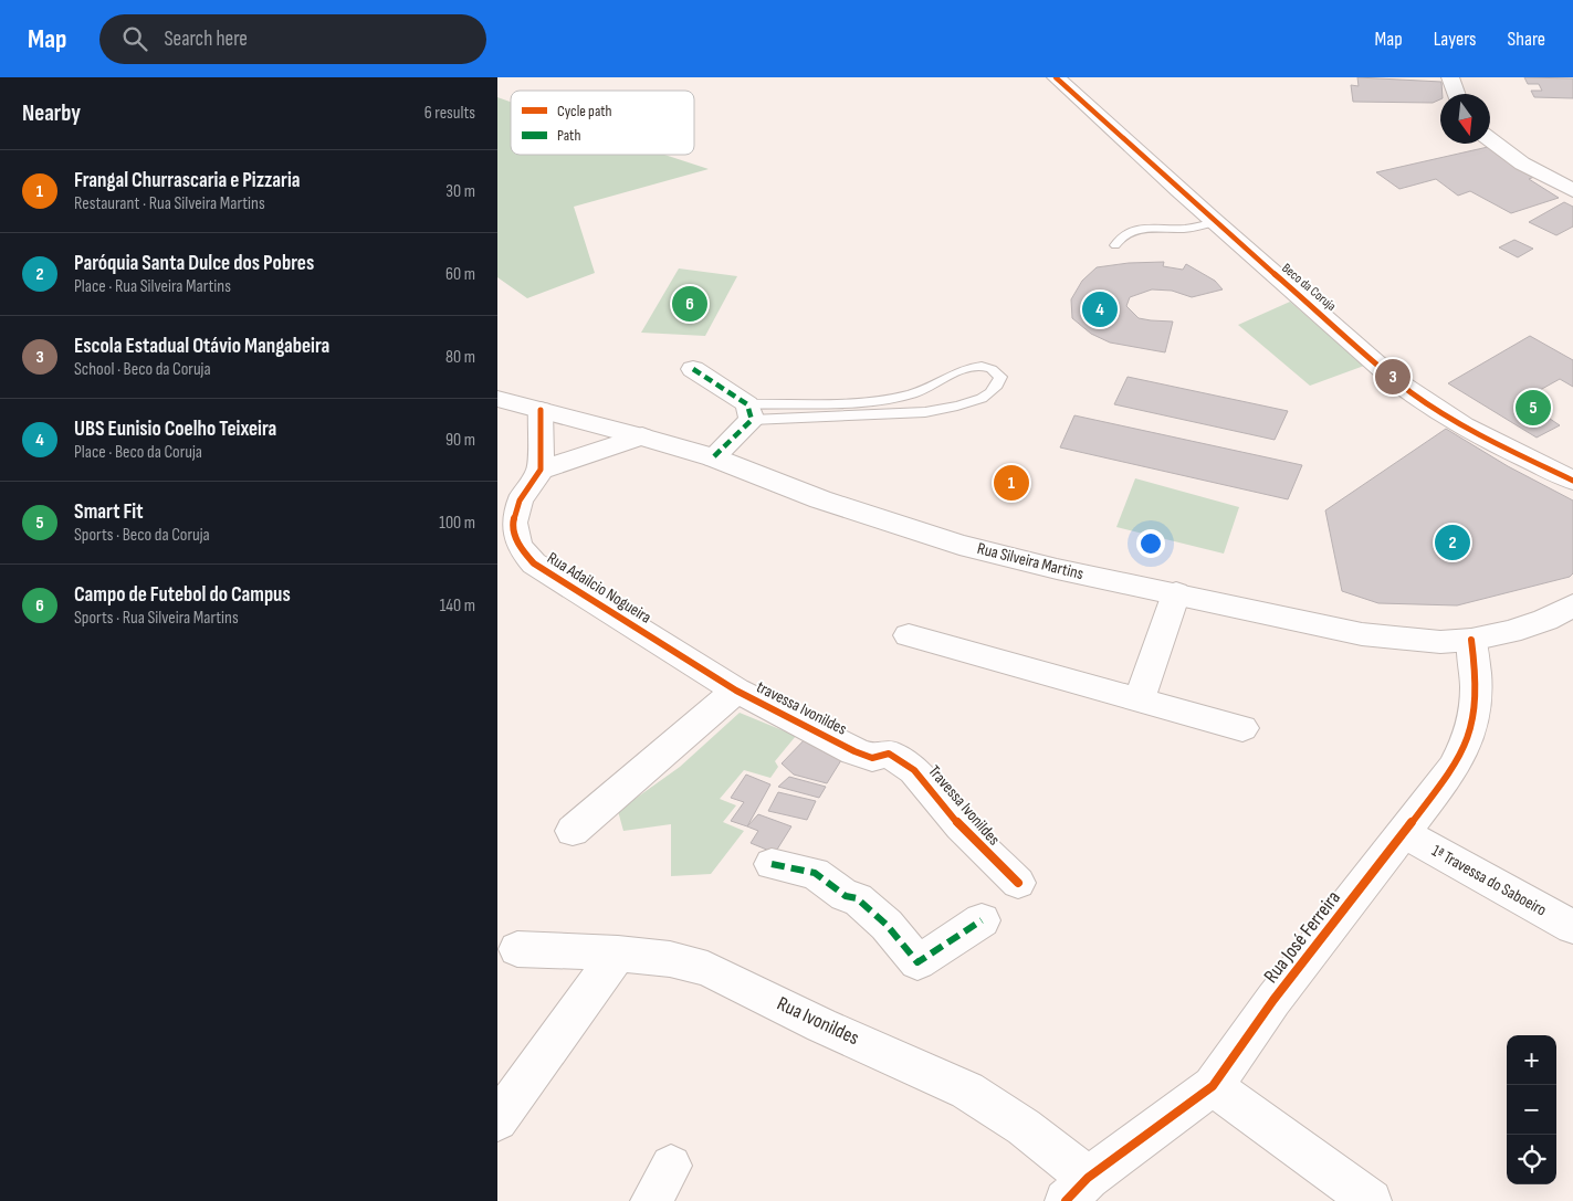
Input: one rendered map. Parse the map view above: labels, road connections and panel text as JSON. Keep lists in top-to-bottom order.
{
  "streets": {
    "street": [
      "Beco da Coruja",
      "Rua Silveira Martins",
      "Rua Adailcio Nogueira",
      "travessa Ivonildes",
      "Travessa Ivonildes",
      "1ª Travessa do Saboeiro",
      "Rua José Ferreira",
      "Rua Ivonildes"
    ]
  },
  "crossings": [
    ["Rua Silveira Martins", "Rua José Ferreira"],
    ["Rua Adailcio Nogueira", "travessa Ivonildes"],
    ["travessa Ivonildes", "Travessa Ivonildes"],
    ["1ª Travessa do Saboeiro", "Rua José Ferreira"],
    ["Rua José Ferreira", "Rua Ivonildes"]
  ],
  "legend": ["Cycle path", "Path"],
  "north": "bottom",
  "page": {
    "header": "Map",
    "search": "Search here",
    "nav": ["Map", "Layers", "Share"],
    "heading": ["Nearby", "6 results"],
    "list": [
      {
        "mark": "1",
        "name": "Frangal Churrascaria e Pizzaria",
        "note": "Restaurant · Rua Silveira Martins",
        "value": "30 m"
      },
      {
        "mark": "2",
        "name": "Paróquia Santa Dulce dos Pobres",
        "note": "Place · Rua Silveira Martins",
        "value": "60 m"
      },
      {
        "mark": "3",
        "name": "Escola Estadual Otávio Mangabeira",
        "note": "School · Beco da Coruja",
        "value": "80 m"
      },
      {
        "mark": "4",
        "name": "UBS Eunisio Coelho Teixeira",
        "note": "Place · Beco da Coruja",
        "value": "90 m"
      },
      {
        "mark": "5",
        "name": "Smart Fit",
        "note": "Sports · Beco da Coruja",
        "value": "100 m"
      },
      {
        "mark": "6",
        "name": "Campo de Futebol do Campus",
        "note": "Sports · Rua Silveira Martins",
        "value": "140 m"
      }
    ],
    "pins": [
      "6",
      "4",
      "3",
      "5",
      "1",
      "2"
    ],
    "map_buttons": ["+", "−"]
  }
}
